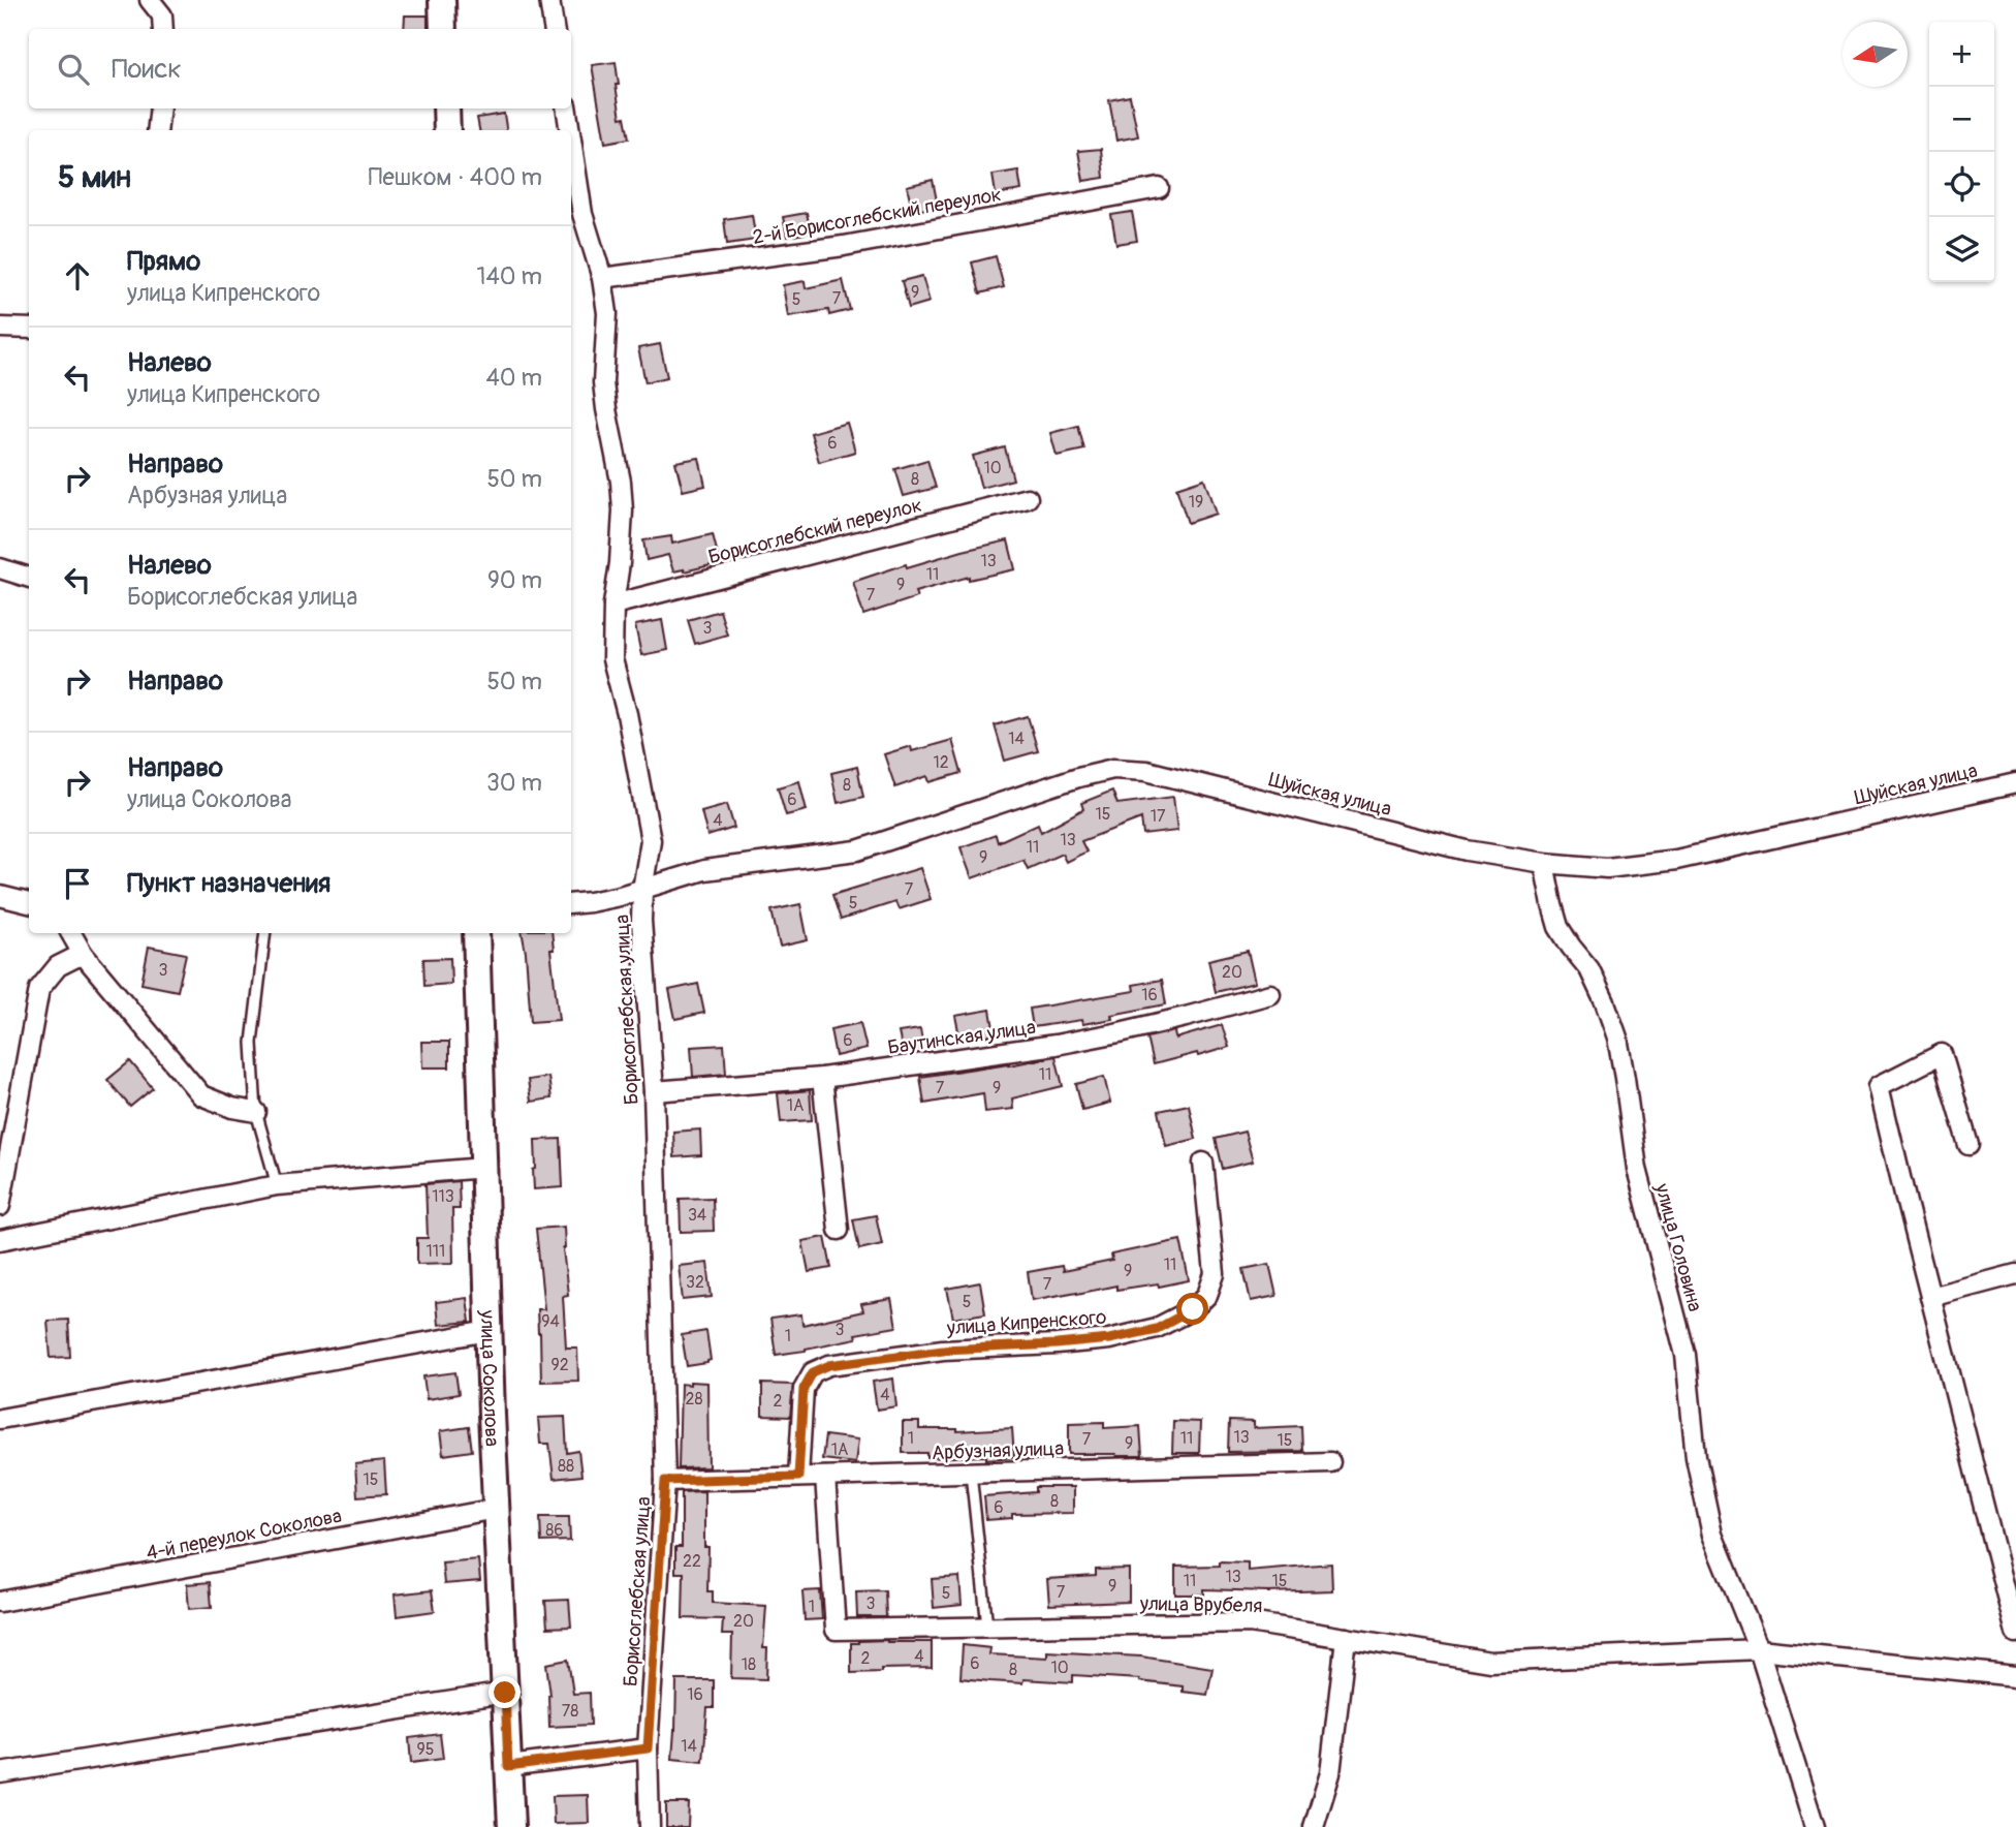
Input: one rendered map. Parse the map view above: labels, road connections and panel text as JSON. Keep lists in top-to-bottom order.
{
  "streets": {
    "main road": ["улица Соколова"],
    "street": [
      "2-й Борисоглебский переулок",
      "Борисоглебский переулок",
      "Шуйская улица",
      "Борисоглебская улица",
      "Баутинская улица",
      "улица Головина",
      "улица Кипренского",
      "Арбузная улица",
      "4-й переулок Соколова",
      "улица Врубеля"
    ]
  },
  "crossings": [
    ["2-й Борисоглебский переулок", "Борисоглебская улица"],
    ["Борисоглебский переулок", "Борисоглебская улица"],
    ["Шуйская улица", "Борисоглебская улица"],
    ["Шуйская улица", "улица Головина"],
    ["Борисоглебская улица", "Баутинская улица"],
    ["Борисоглебская улица", "Арбузная улица"],
    ["улица Головина", "улица Врубеля"],
    ["улица Кипренского", "Арбузная улица"],
    ["улица Соколова", "4-й переулок Соколова"],
    ["Арбузная улица", "улица Врубеля"]
  ],
  "house_numbers": [
    "9",
    "7",
    "5",
    "6",
    "10",
    "8",
    "19",
    "13",
    "11",
    "9",
    "7",
    "3",
    "14",
    "12",
    "8",
    "6",
    "15",
    "17",
    "4",
    "13",
    "11",
    "9",
    "7",
    "5",
    "3",
    "20",
    "16",
    "6",
    "11",
    "7",
    "9",
    "1А",
    "113",
    "34",
    "111",
    "11",
    "9",
    "32",
    "7",
    "5",
    "94",
    "3",
    "1",
    "92",
    "4",
    "28",
    "2",
    "13",
    "1",
    "11",
    "7",
    "15",
    "9",
    "1А",
    "88",
    "15",
    "8",
    "6",
    "86",
    "22",
    "13",
    "11",
    "15",
    "9",
    "7",
    "5",
    "3",
    "1",
    "20",
    "4",
    "2",
    "6",
    "18",
    "10",
    "8",
    "16",
    "78",
    "14",
    "95"
  ],
  "north": "left",
  "page": {
    "map_buttons": ["+", "−"],
    "search": "Поиск",
    "heading": ["5 мин", "Пешком · 400 m"],
    "list": [
      ["Прямо", "улица Кипренского", "140 m"],
      ["Налево", "улица Кипренского", "40 m"],
      ["Направо", "Арбузная улица", "50 m"],
      ["Налево", "Борисоглебская улица", "90 m"],
      ["Направо", "50 m"],
      ["Направо", "улица Соколова", "30 m"],
      "Пункт назначения"
    ]
  }
}
